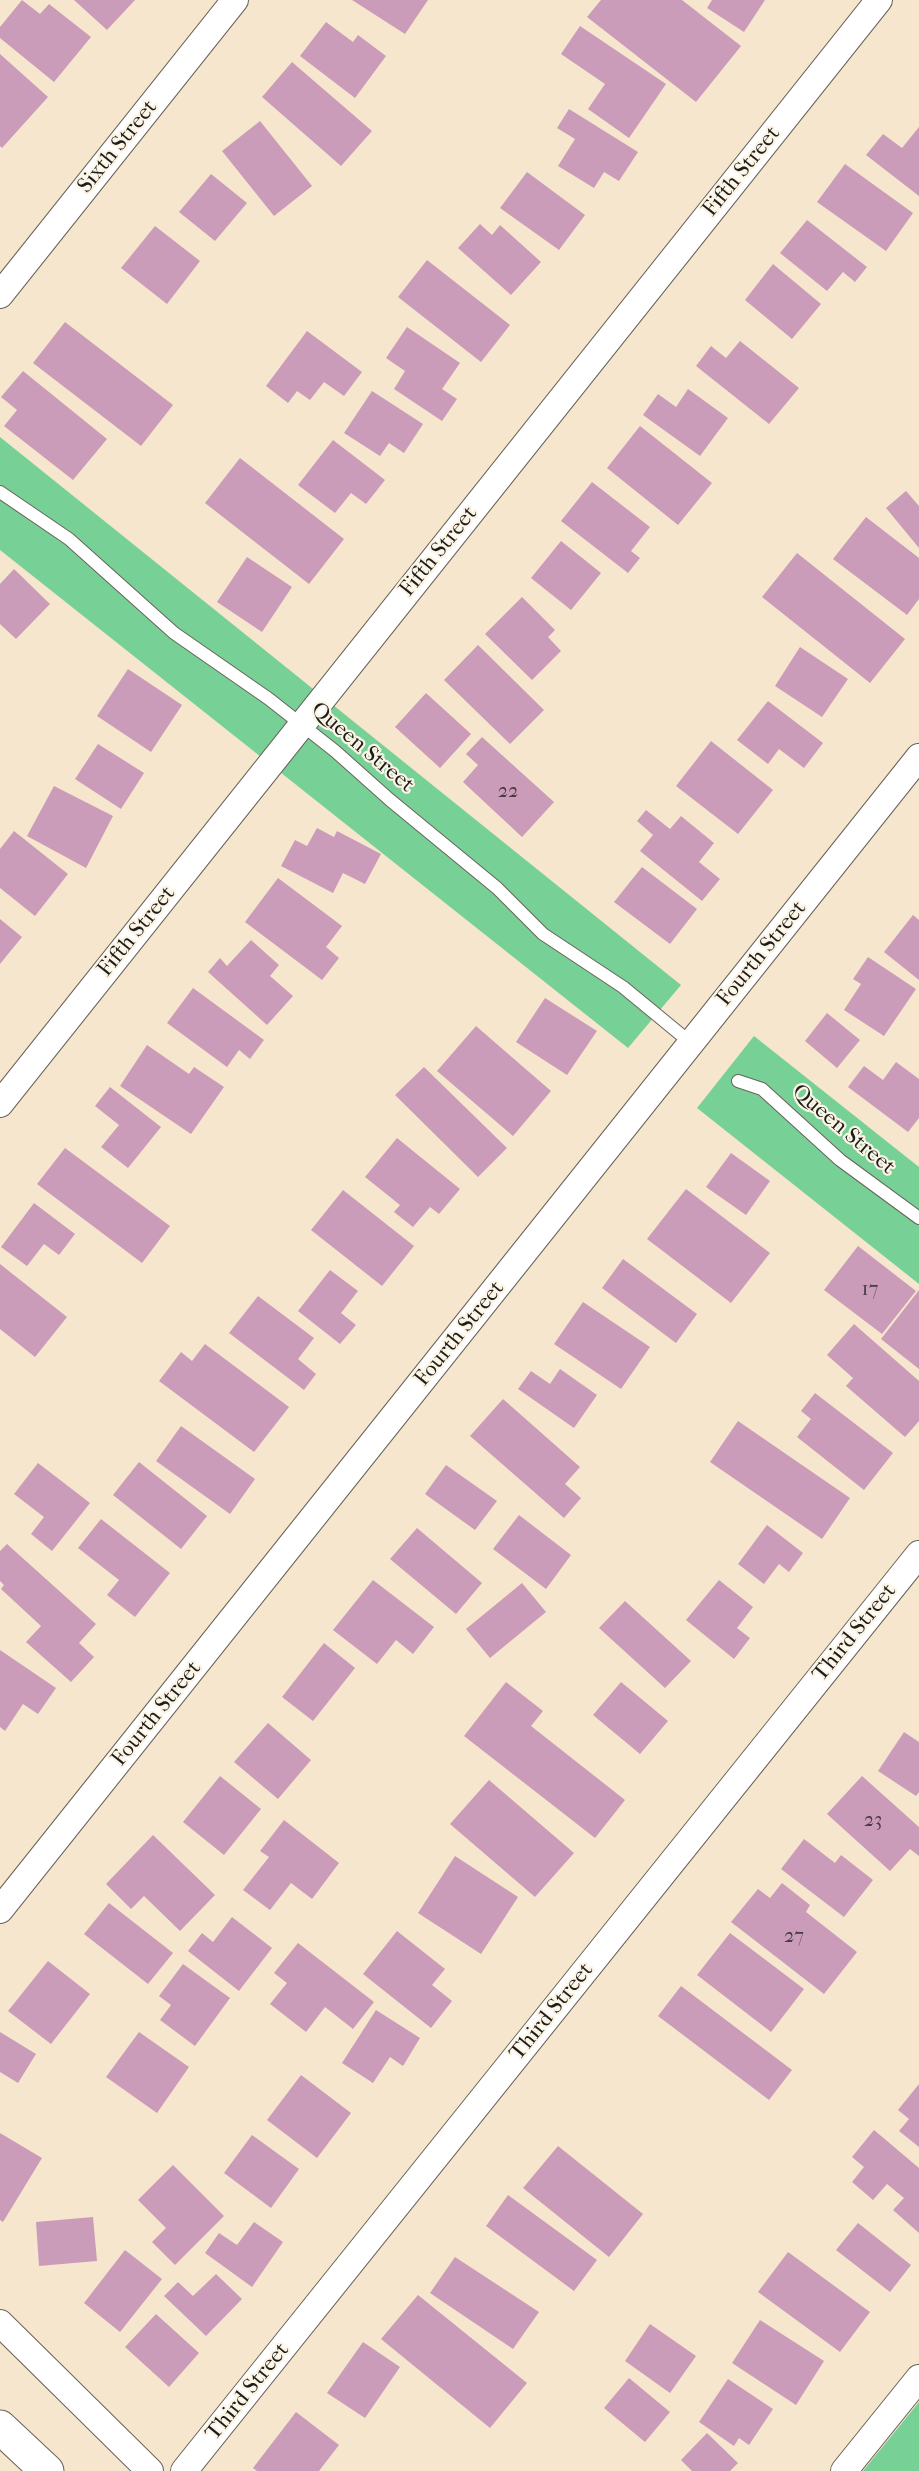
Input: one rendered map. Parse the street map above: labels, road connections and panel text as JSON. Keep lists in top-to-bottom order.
{
  "streets": {
    "street": [
      "Sixth Street",
      "Fifth Street",
      "Fourth Street",
      "Third Street"
    ],
    "lane": ["Queen Street"]
  },
  "crossings": [
    ["Fifth Street", "Queen Street"],
    ["Queen Street", "Fourth Street"]
  ],
  "house_numbers": [
    "22",
    "17",
    "23",
    "27"
  ]
}
